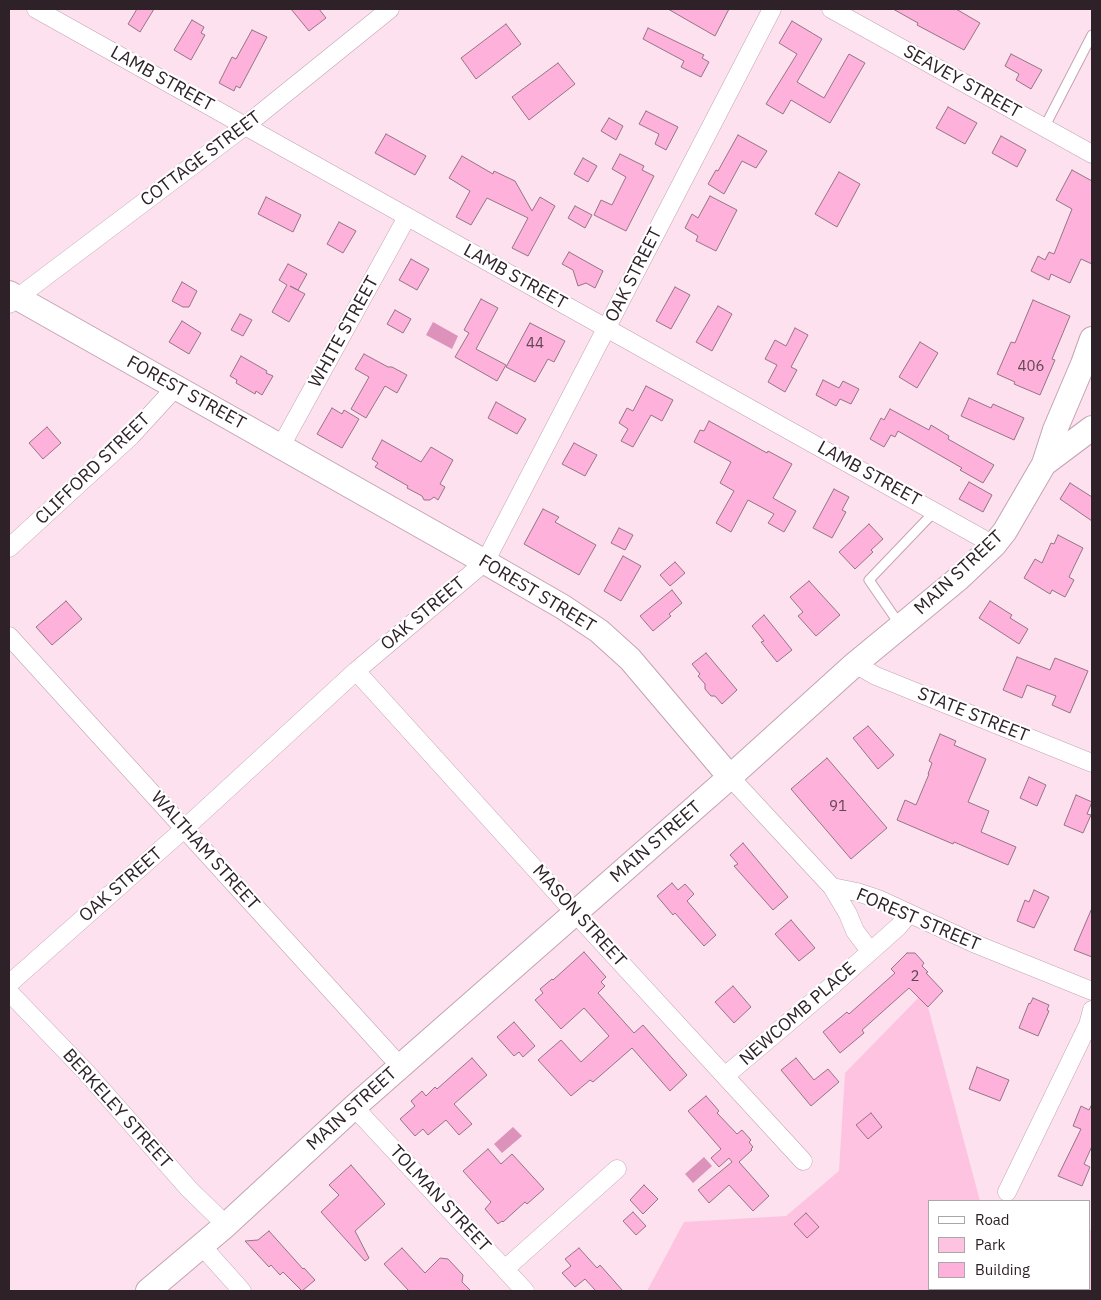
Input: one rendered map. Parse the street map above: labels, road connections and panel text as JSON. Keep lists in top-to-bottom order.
{
  "streets": {
    "main road": ["FOREST STREET", "MAIN STREET"],
    "street": [
      "LAMB STREET",
      "SEAVEY STREET",
      "COTTAGE STREET",
      "OAK STREET",
      "WHITE STREET",
      "CLIFFORD STREET",
      "STATE STREET",
      "WALTHAM STREET",
      "MASON STREET",
      "NEWCOMB PLACE",
      "BERKELEY STREET",
      "TOLMAN STREET"
    ]
  },
  "crossings": [
    ["LAMB STREET", "COTTAGE STREET"],
    ["LAMB STREET", "OAK STREET"],
    ["LAMB STREET", "WHITE STREET"],
    ["LAMB STREET", "MAIN STREET"],
    ["COTTAGE STREET", "FOREST STREET"],
    ["OAK STREET", "FOREST STREET"],
    ["OAK STREET", "WALTHAM STREET"],
    ["OAK STREET", "MASON STREET"],
    ["WHITE STREET", "FOREST STREET"],
    ["FOREST STREET", "CLIFFORD STREET"],
    ["FOREST STREET", "MAIN STREET"],
    ["FOREST STREET", "NEWCOMB PLACE"],
    ["MAIN STREET", "STATE STREET"],
    ["MAIN STREET", "WALTHAM STREET"],
    ["MAIN STREET", "MASON STREET"],
    ["MAIN STREET", "BERKELEY STREET"],
    ["MAIN STREET", "TOLMAN STREET"],
    ["MASON STREET", "NEWCOMB PLACE"]
  ],
  "house_numbers": [
    "44",
    "406",
    "91",
    "2"
  ],
  "legend": ["Road", "Park", "Building"]
}
